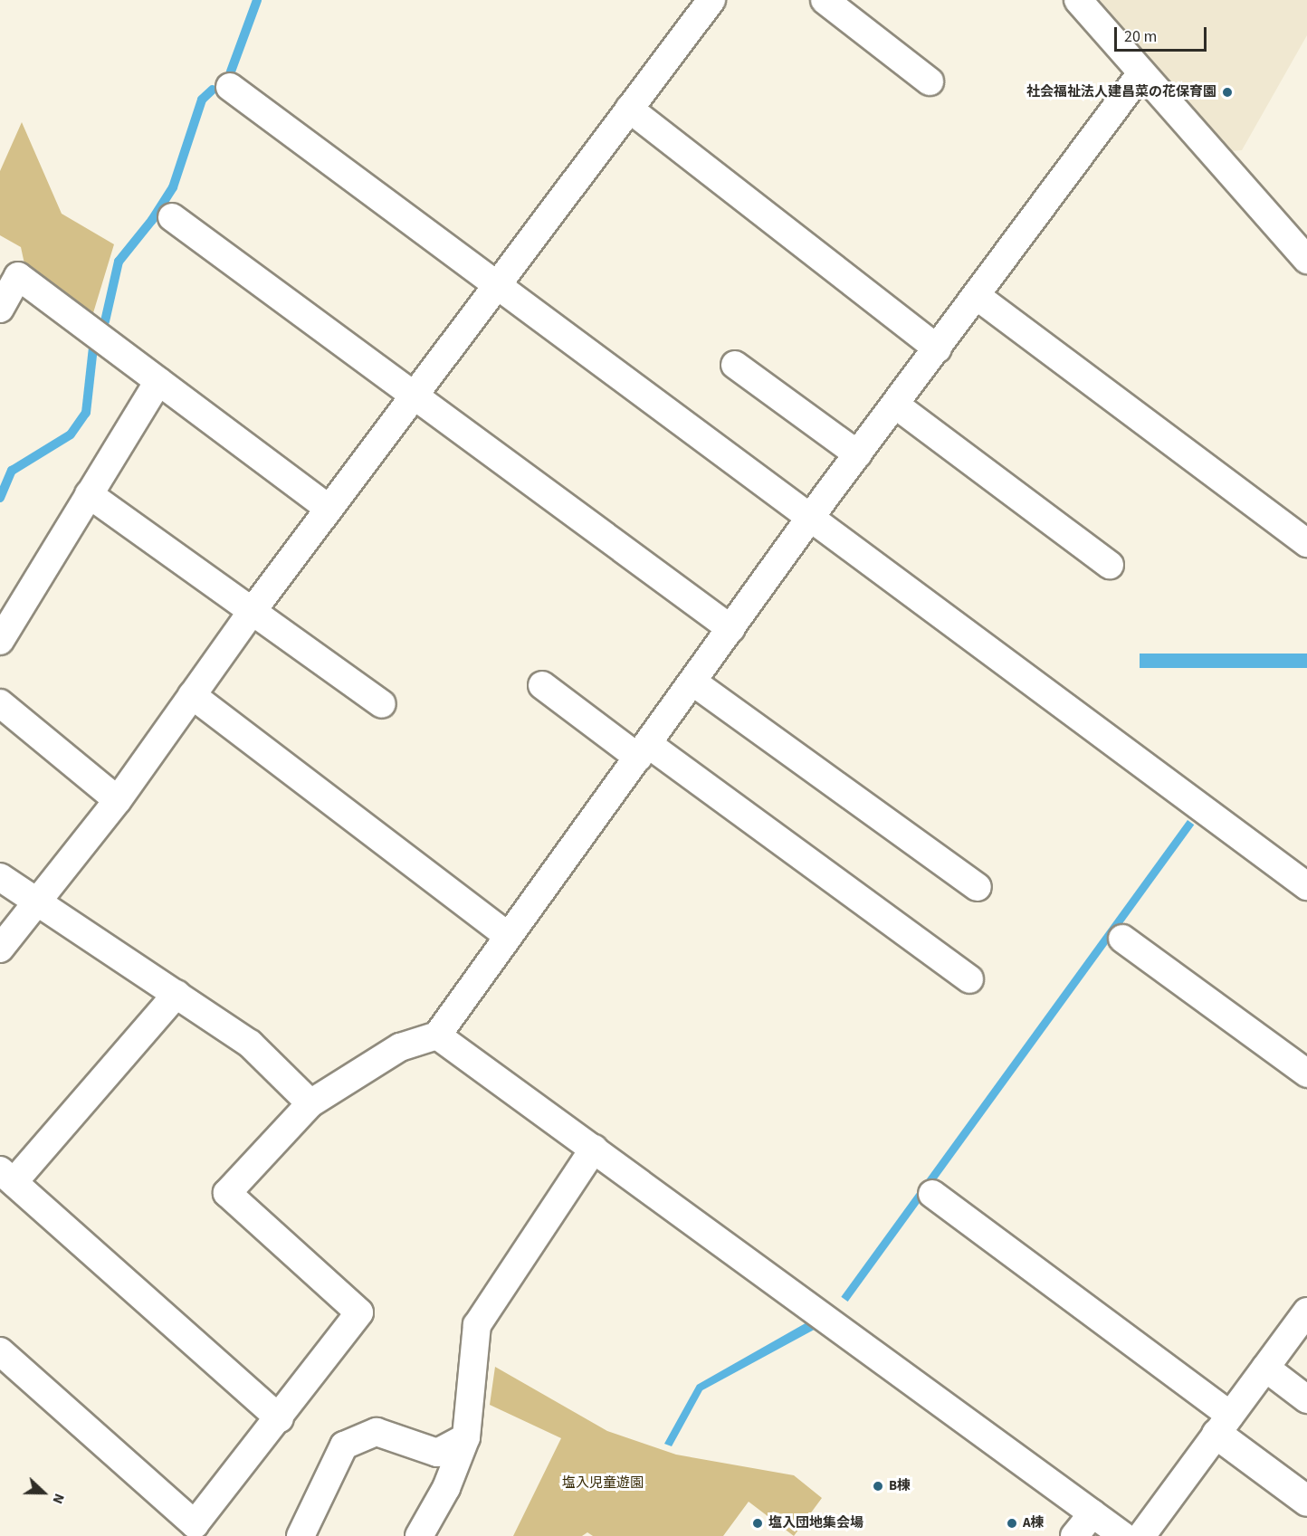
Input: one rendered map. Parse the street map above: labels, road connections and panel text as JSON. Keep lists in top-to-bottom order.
{
  "parks": ["塩入児童遊園"],
  "places": [
    "社会福祉法人建昌菜の花保育園",
    "B棟",
    "塩入団地集会場",
    "A棟"
  ],
  "scale_bar": "20 m",
  "north": "right"
}
